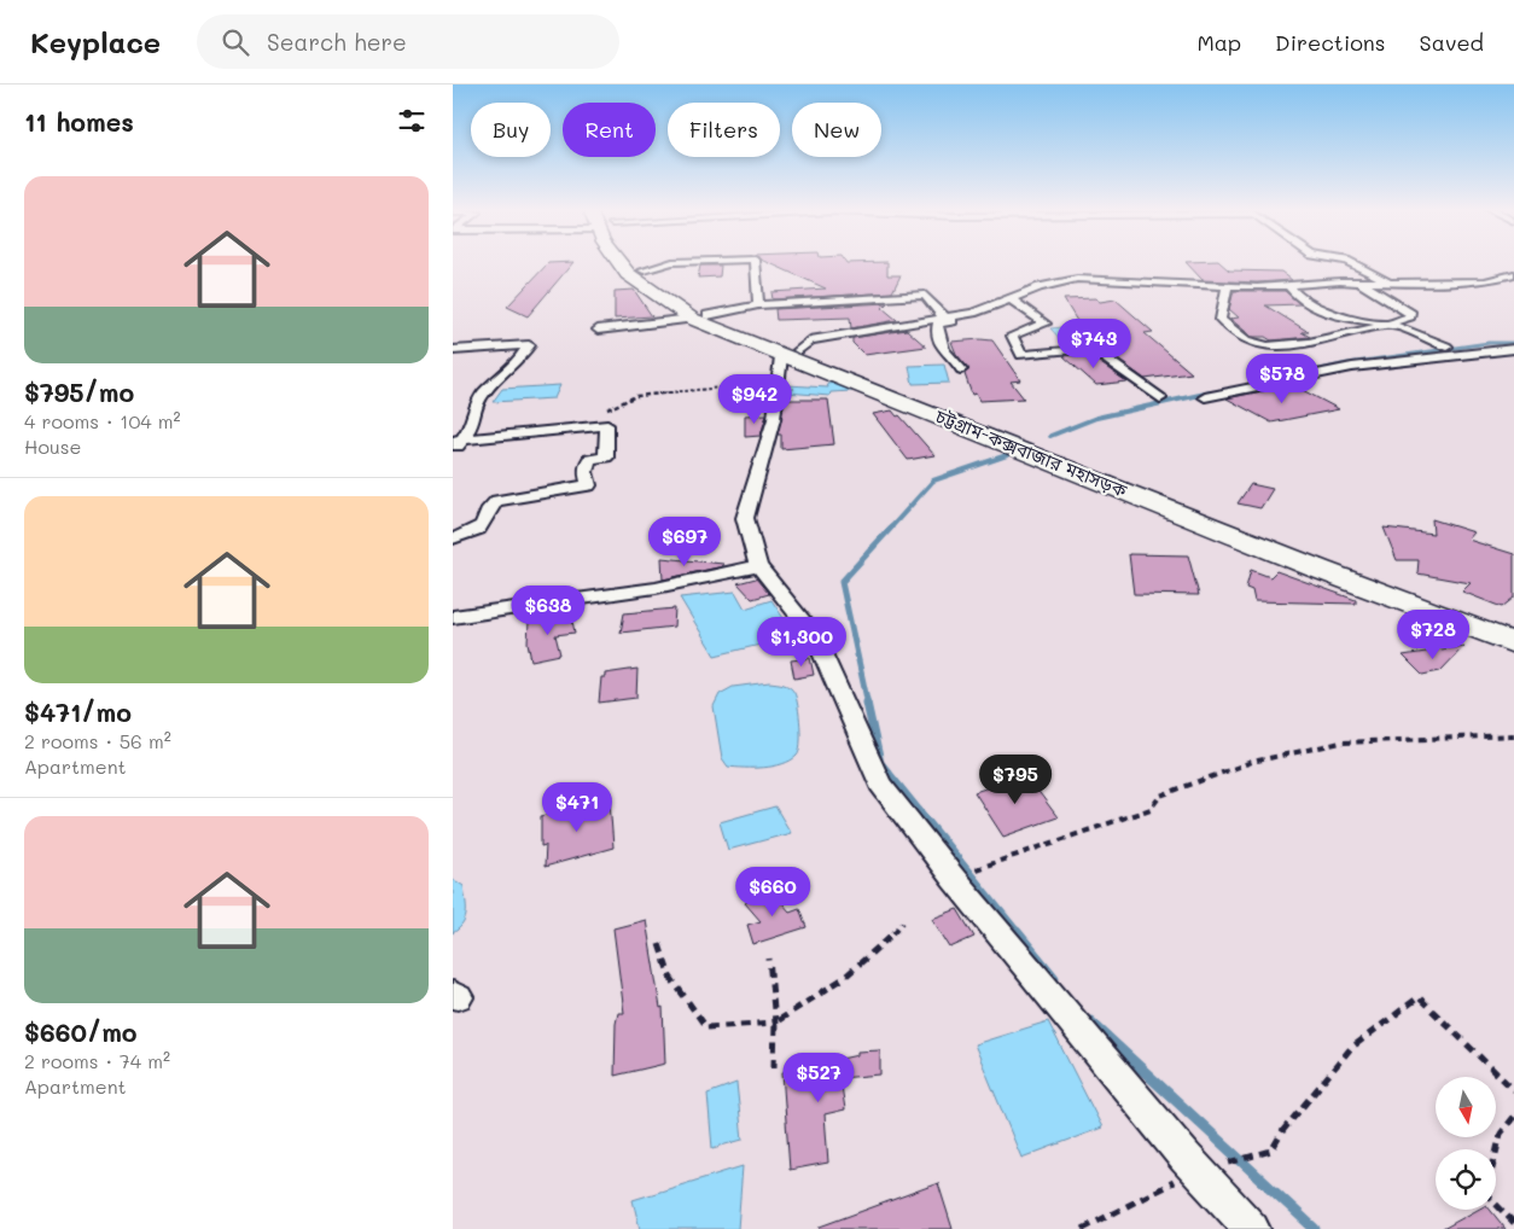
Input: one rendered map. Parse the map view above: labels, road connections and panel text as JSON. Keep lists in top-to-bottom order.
{
  "streets": {
    "highway": ["চট্টগ্রাম-কক্সবাজার মহাসড়ক"]
  },
  "north": "bottom",
  "page": {
    "header": "Keyplace",
    "search": "Search here",
    "nav": ["Map", "Directions", "Saved"],
    "heading": "11 homes",
    "chip": [
      "Buy",
      "Rent",
      "Filters",
      "New"
    ],
    "list": [
      {
        "name": "$795/mo",
        "note": "4 rooms · 104 m² · House"
      },
      {
        "name": "$471/mo",
        "note": "2 rooms · 56 m² · Apartment"
      },
      {
        "name": "$660/mo",
        "note": "2 rooms · 74 m² · Apartment"
      }
    ],
    "price": [
      "$743",
      "$578",
      "$942",
      "$697",
      "$638",
      "$728",
      "$1,300",
      "$795",
      "$471",
      "$660",
      "$527"
    ]
  }
}
